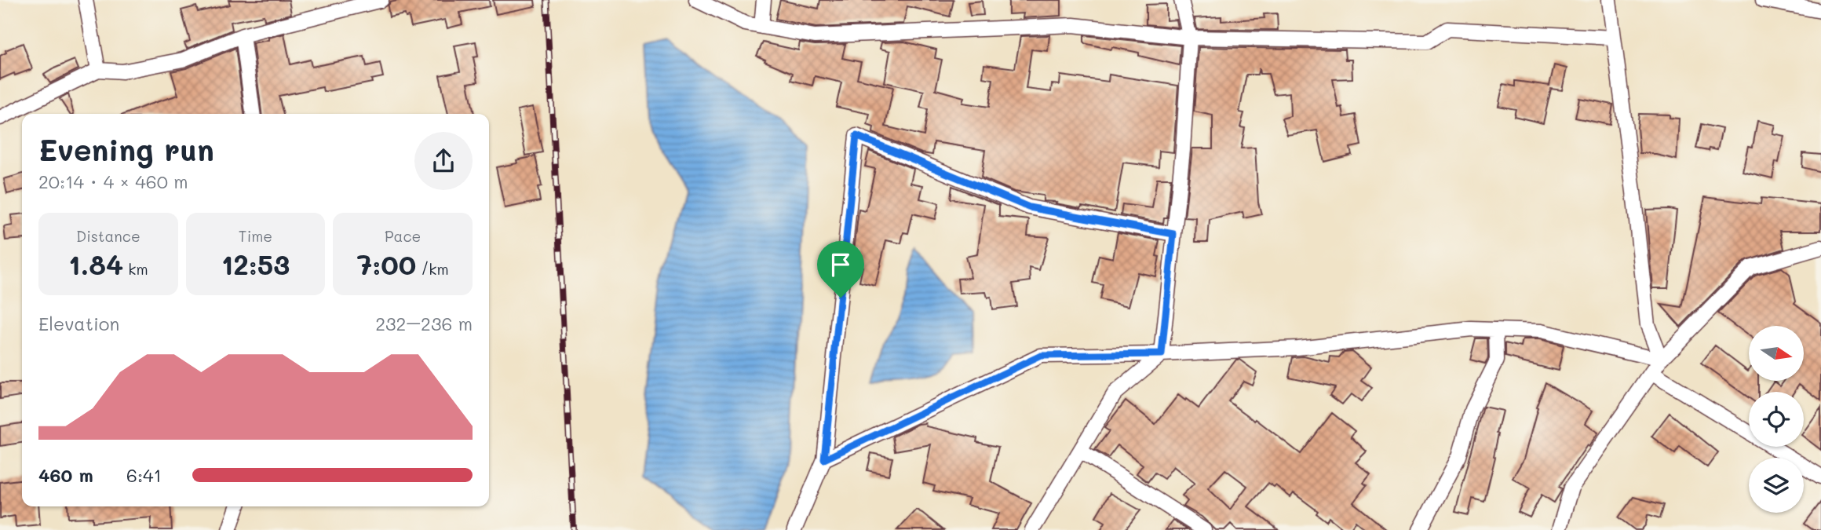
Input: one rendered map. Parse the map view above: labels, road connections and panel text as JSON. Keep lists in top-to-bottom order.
{
  "north": "right",
  "page": {
    "heading": ["Evening run", "20:14 · 4 × 460 m"],
    "stats": [
      ["Distance", "1.84 km"],
      ["Time", "12:53"],
      ["Pace", "7:00 /km"]
    ],
    "chart": ["Elevation", "232–236 m"],
    "list": [
      {
        "name": "460 m",
        "note": "6:41"
      }
    ]
  }
}
